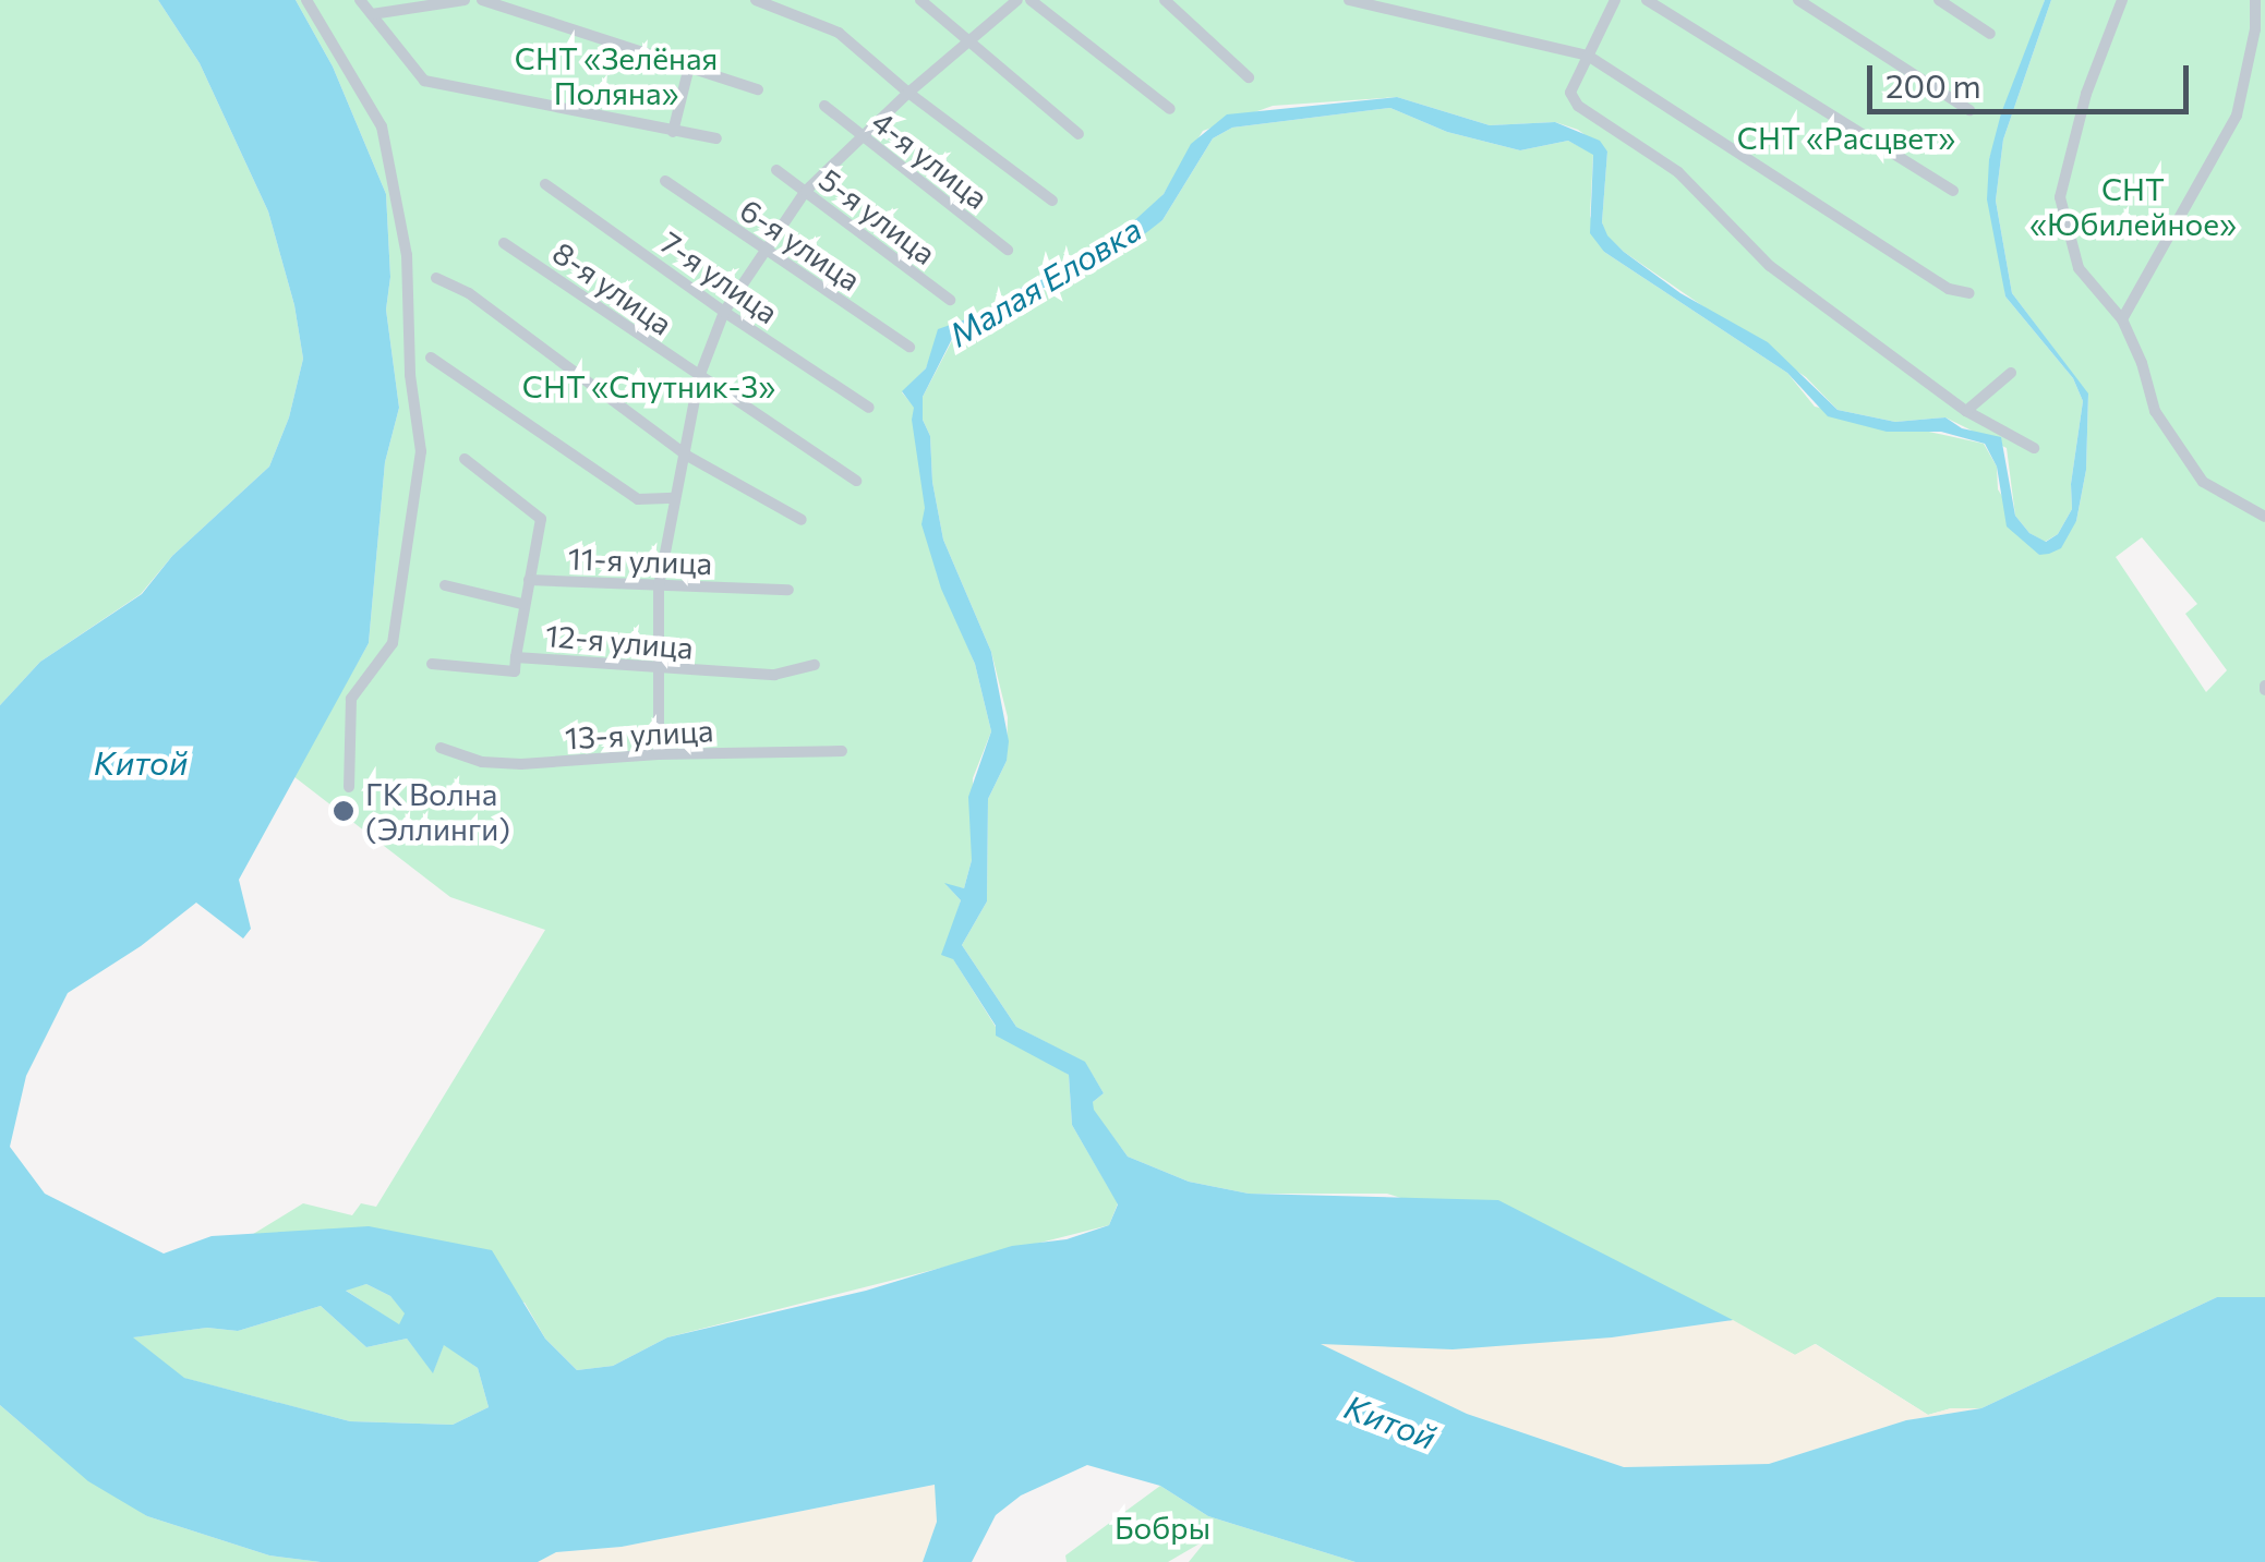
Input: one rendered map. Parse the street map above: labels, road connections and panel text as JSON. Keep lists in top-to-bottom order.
{
  "streets": {
    "street": [
      "4-я улица",
      "5-я улица",
      "6-я улица",
      "7-я улица",
      "8-я улица",
      "11-я улица",
      "12-я улица",
      "13-я улица"
    ]
  },
  "crossings": [
    ["11-я улица", "12-я улица"]
  ],
  "water": ["Малая Еловка", "Китой"],
  "parks": [
    "СНТ «Зелёная Поляна»",
    "СНТ «Расцвет»",
    "СНТ «Юбилейное»",
    "СНТ «Спутник-3»",
    "Бобры"
  ],
  "places": ["ГК Волна (Эллинги)"],
  "scale_bar": "200 m"
}
